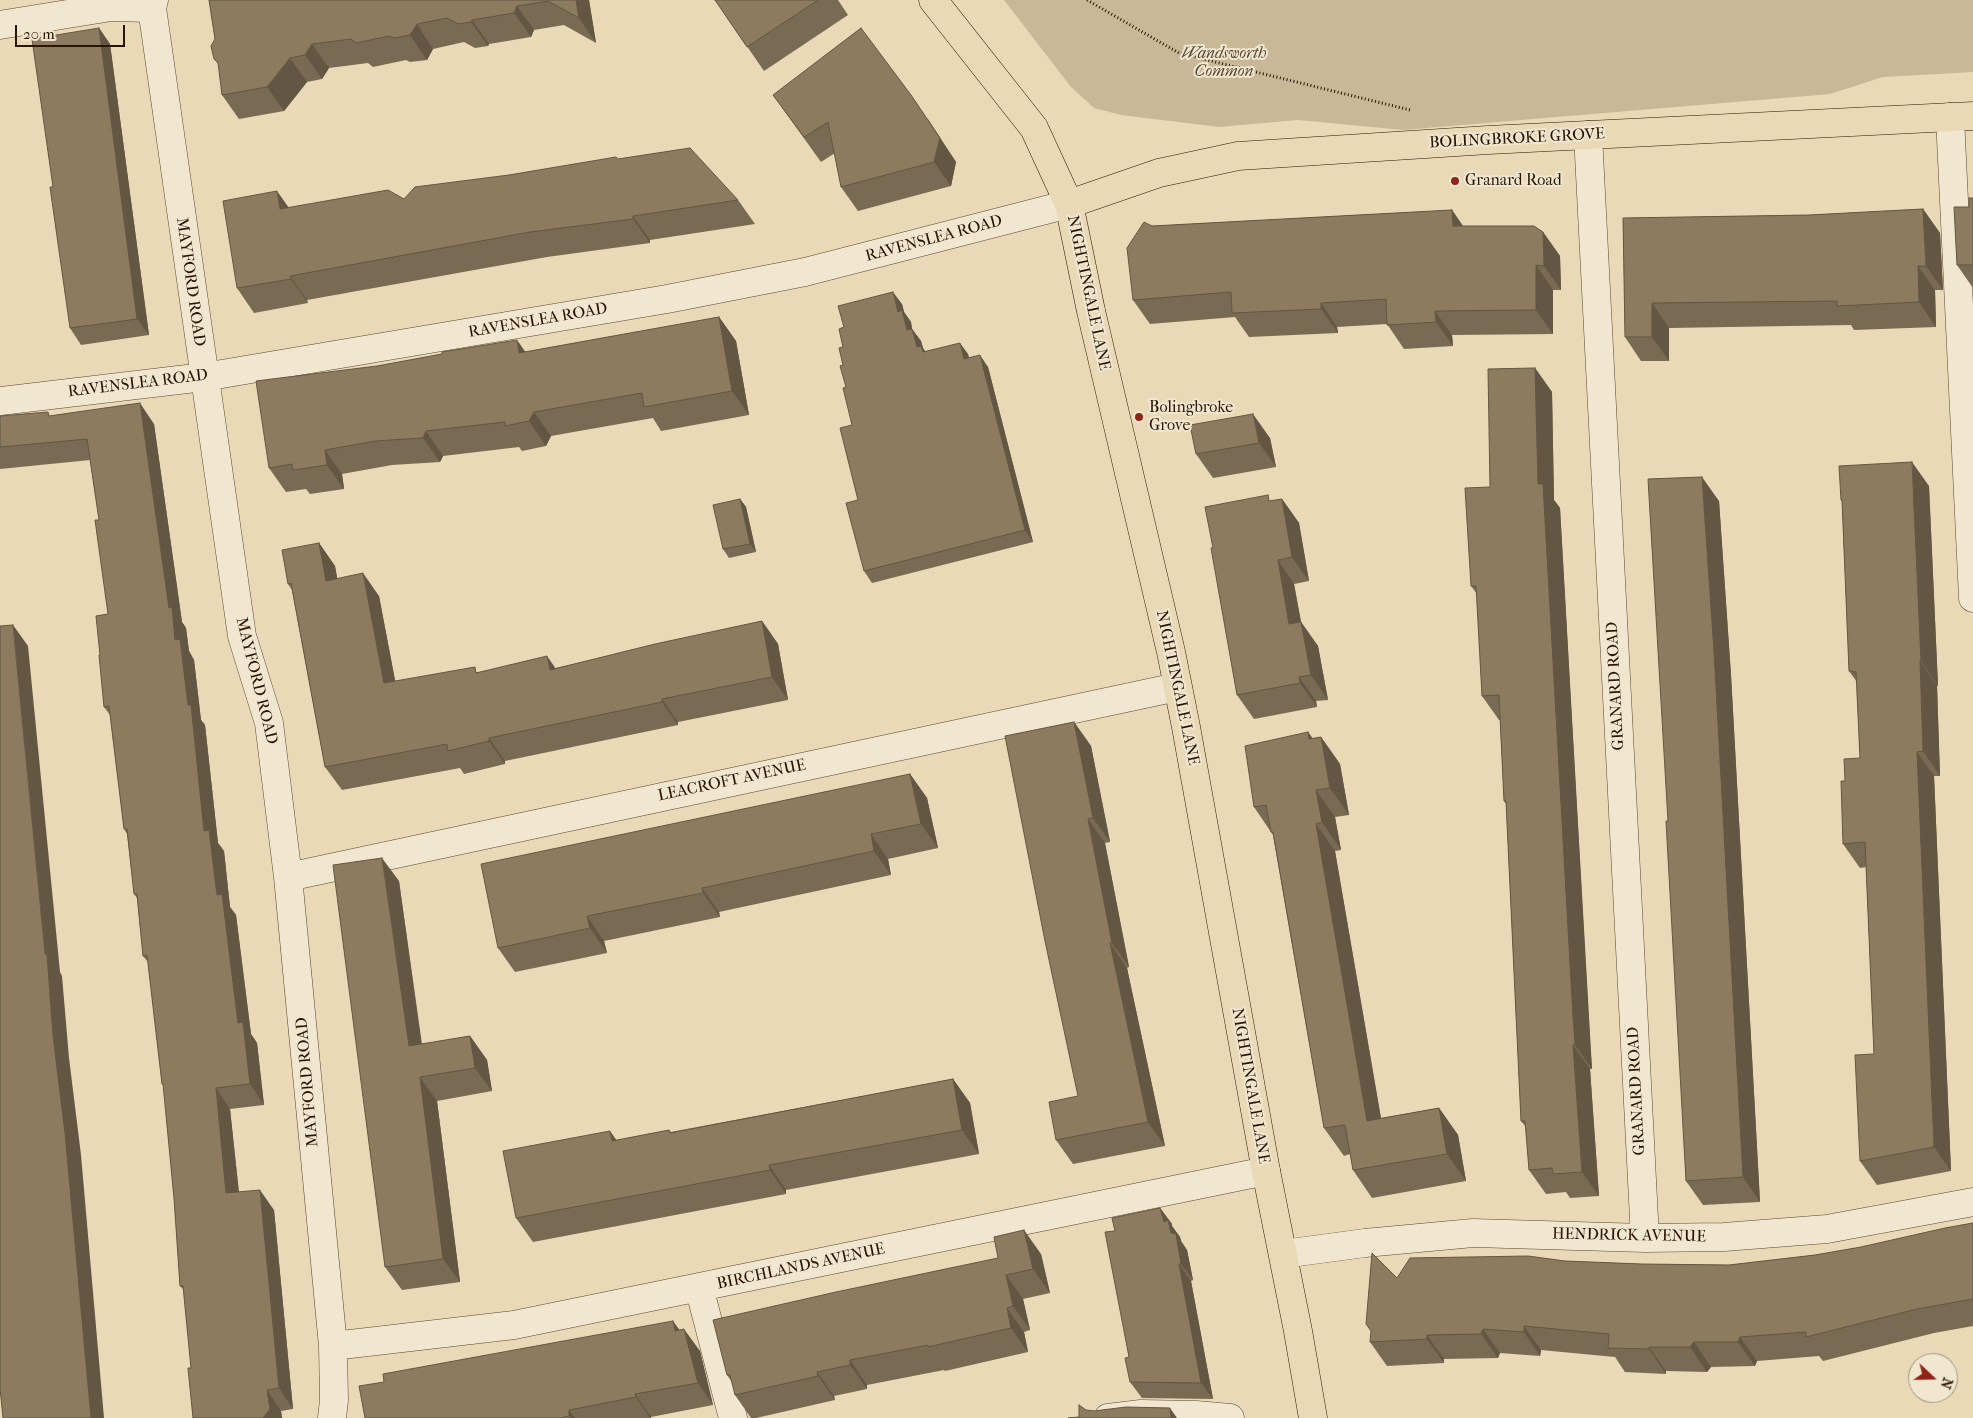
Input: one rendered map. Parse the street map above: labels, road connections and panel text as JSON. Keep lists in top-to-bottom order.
{
  "streets": {
    "main road": ["BOLINGBROKE GROVE", "NIGHTINGALE LANE"],
    "street": [
      "RAVENSLEA ROAD",
      "MAYFORD ROAD",
      "GRANARD ROAD",
      "LEACROFT AVENUE",
      "HENDRICK AVENUE",
      "BIRCHLANDS AVENUE"
    ]
  },
  "crossings": [
    ["BOLINGBROKE GROVE", "RAVENSLEA ROAD"],
    ["BOLINGBROKE GROVE", "NIGHTINGALE LANE"],
    ["BOLINGBROKE GROVE", "GRANARD ROAD"],
    ["RAVENSLEA ROAD", "MAYFORD ROAD"],
    ["RAVENSLEA ROAD", "NIGHTINGALE LANE"],
    ["MAYFORD ROAD", "LEACROFT AVENUE"],
    ["MAYFORD ROAD", "BIRCHLANDS AVENUE"],
    ["NIGHTINGALE LANE", "LEACROFT AVENUE"],
    ["NIGHTINGALE LANE", "HENDRICK AVENUE"],
    ["NIGHTINGALE LANE", "BIRCHLANDS AVENUE"],
    ["GRANARD ROAD", "HENDRICK AVENUE"]
  ],
  "parks": ["Wandsworth Common"],
  "places": ["Granard Road", "Bolingbroke Grove"],
  "scale_bar": "20 m",
  "north": "right"
}
